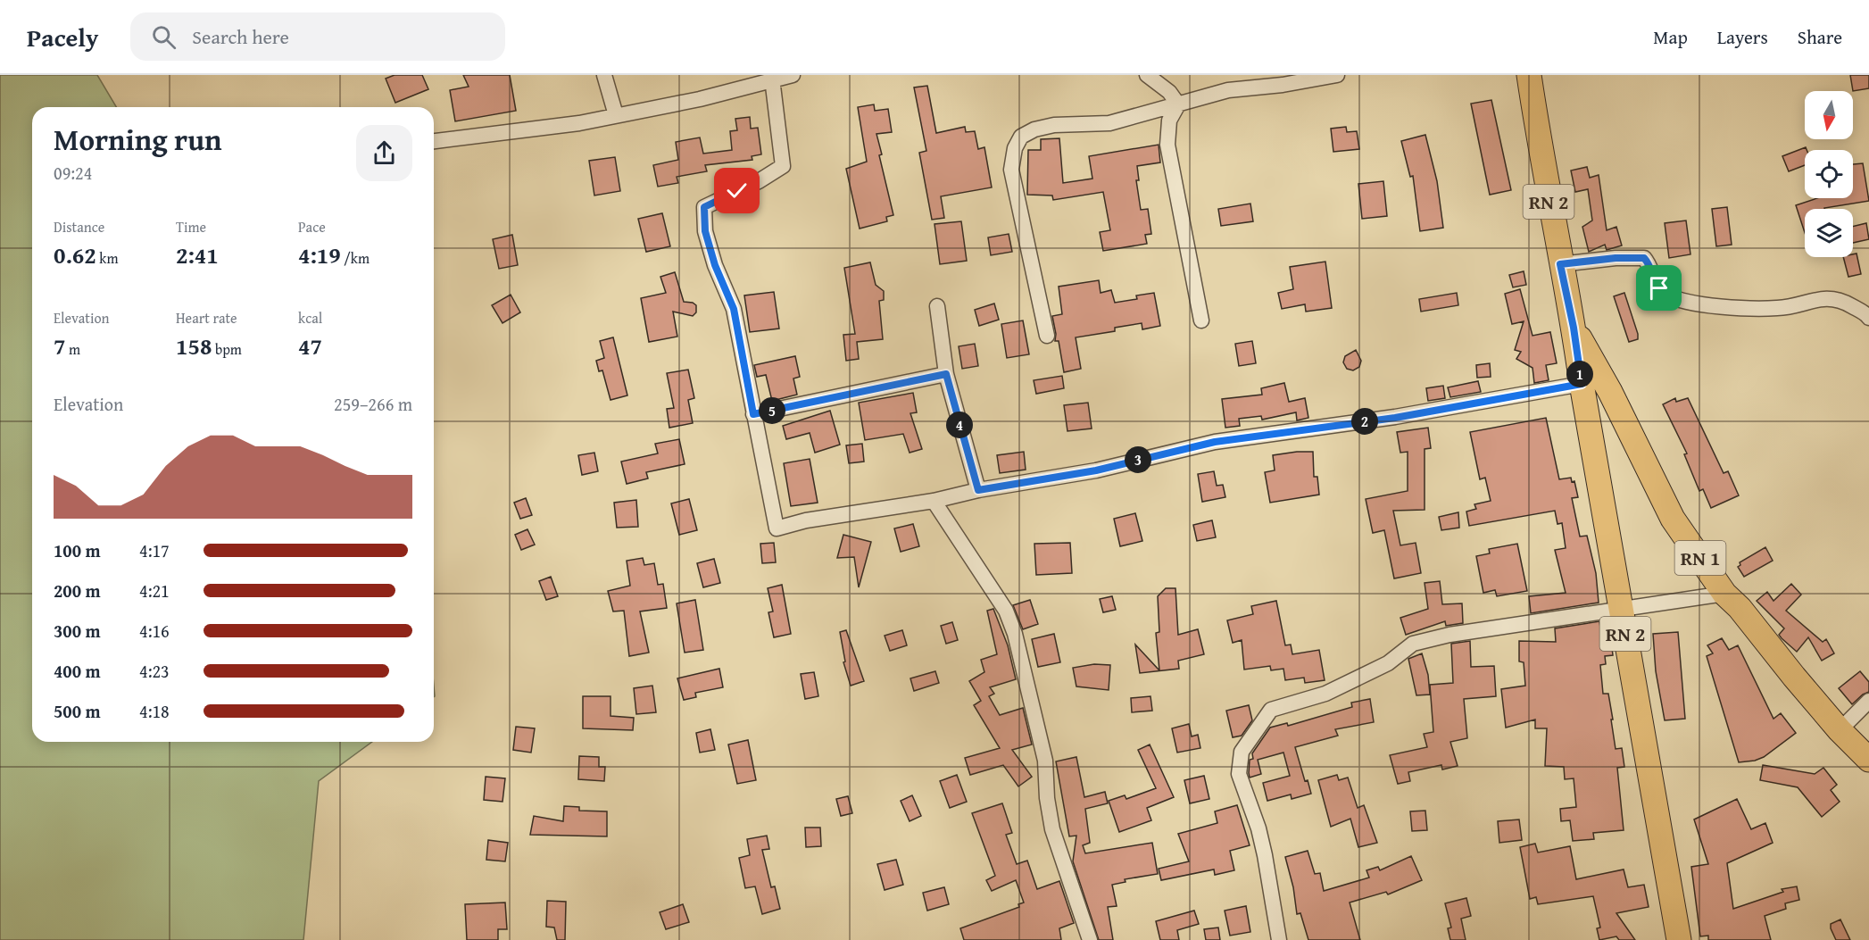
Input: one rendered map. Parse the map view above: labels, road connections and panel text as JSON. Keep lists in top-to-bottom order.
{
  "streets": {
    "main road": ["RN 2", "RN 1"]
  },
  "crossings": [
    ["RN 2", "RN 1"]
  ],
  "north": "bottom",
  "page": {
    "header": "Pacely",
    "search": "Search here",
    "nav": ["Map", "Layers", "Share"],
    "heading": ["Morning run", "09:24"],
    "stats": [
      ["Distance", "0.62 km"],
      ["Time", "2:41"],
      ["Pace", "4:19 /km"],
      ["Elevation", "7 m"],
      ["Heart rate", "158 bpm"],
      ["kcal", "47"]
    ],
    "pins": [
      "1",
      "5",
      "2",
      "4",
      "3"
    ],
    "chart": ["Elevation", "259–266 m"],
    "list": [
      {
        "name": "100 m",
        "note": "4:17"
      },
      {
        "name": "200 m",
        "note": "4:21"
      },
      {
        "name": "300 m",
        "note": "4:16"
      },
      {
        "name": "400 m",
        "note": "4:23"
      },
      {
        "name": "500 m",
        "note": "4:18"
      }
    ]
  }
}
